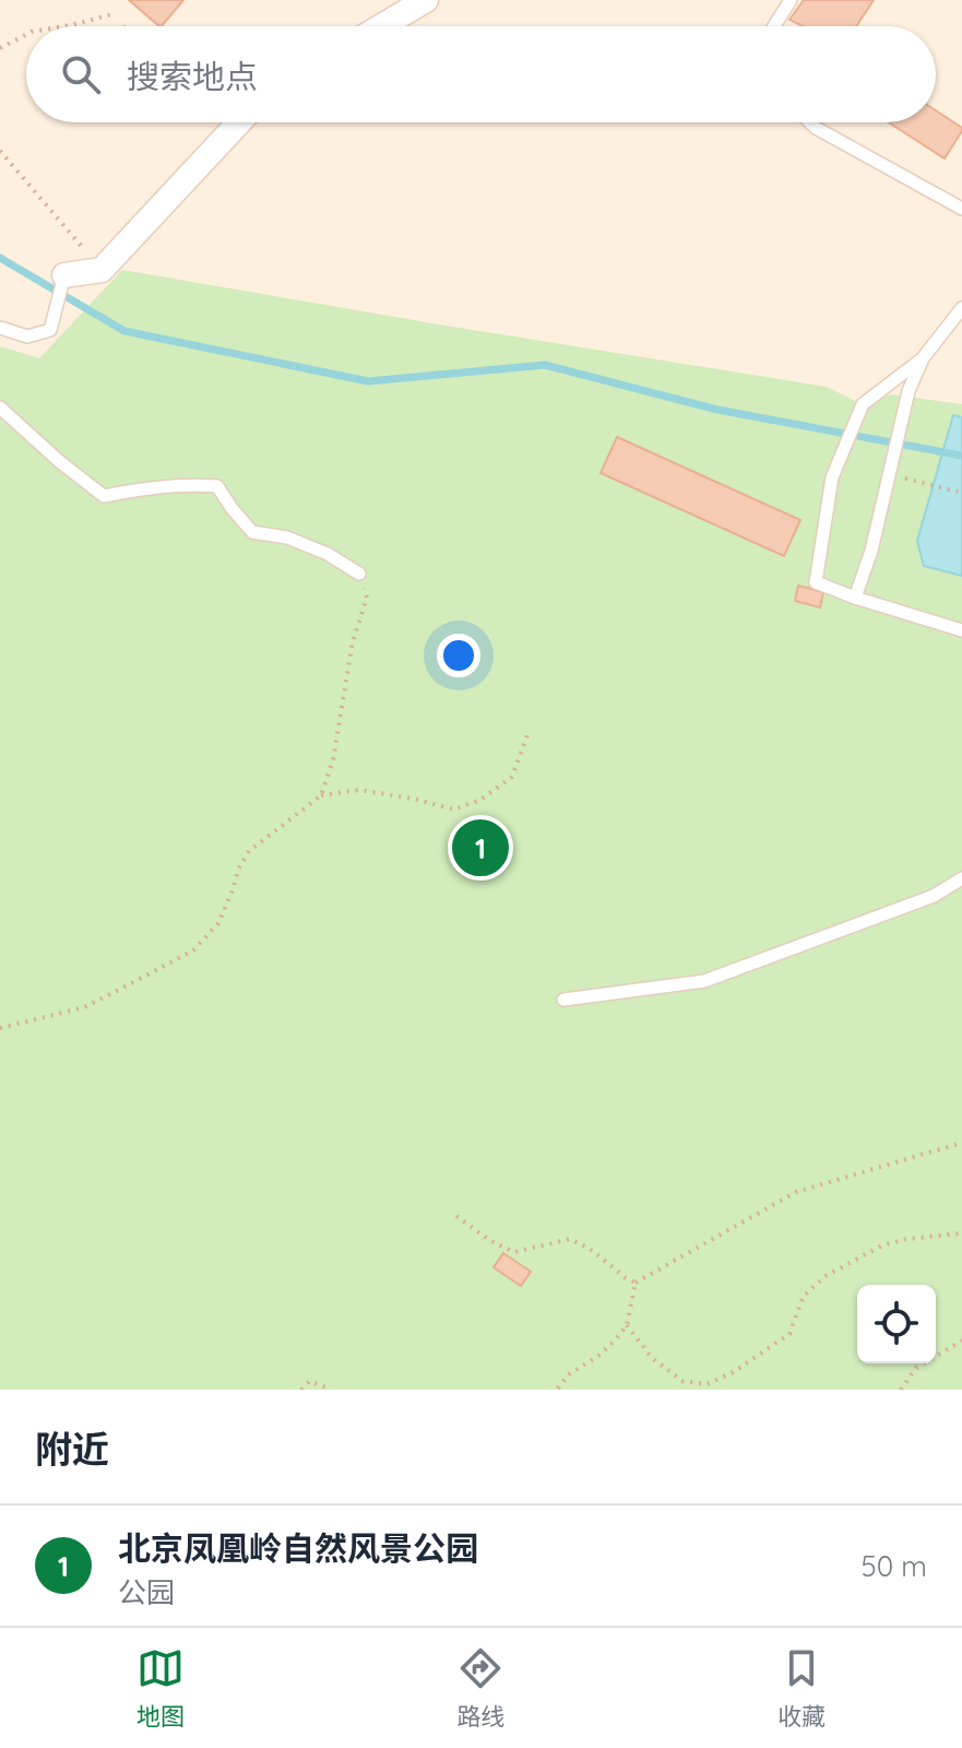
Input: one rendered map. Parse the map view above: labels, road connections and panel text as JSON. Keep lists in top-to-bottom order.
{
  "page": {
    "search": "搜索地点",
    "pins": "1",
    "heading": "附近",
    "list": [
      {
        "mark": "1",
        "name": "北京凤凰岭自然风景公园",
        "note": "公园",
        "value": "50 m"
      }
    ],
    "nav": ["地图", "路线", "收藏"]
  }
}
